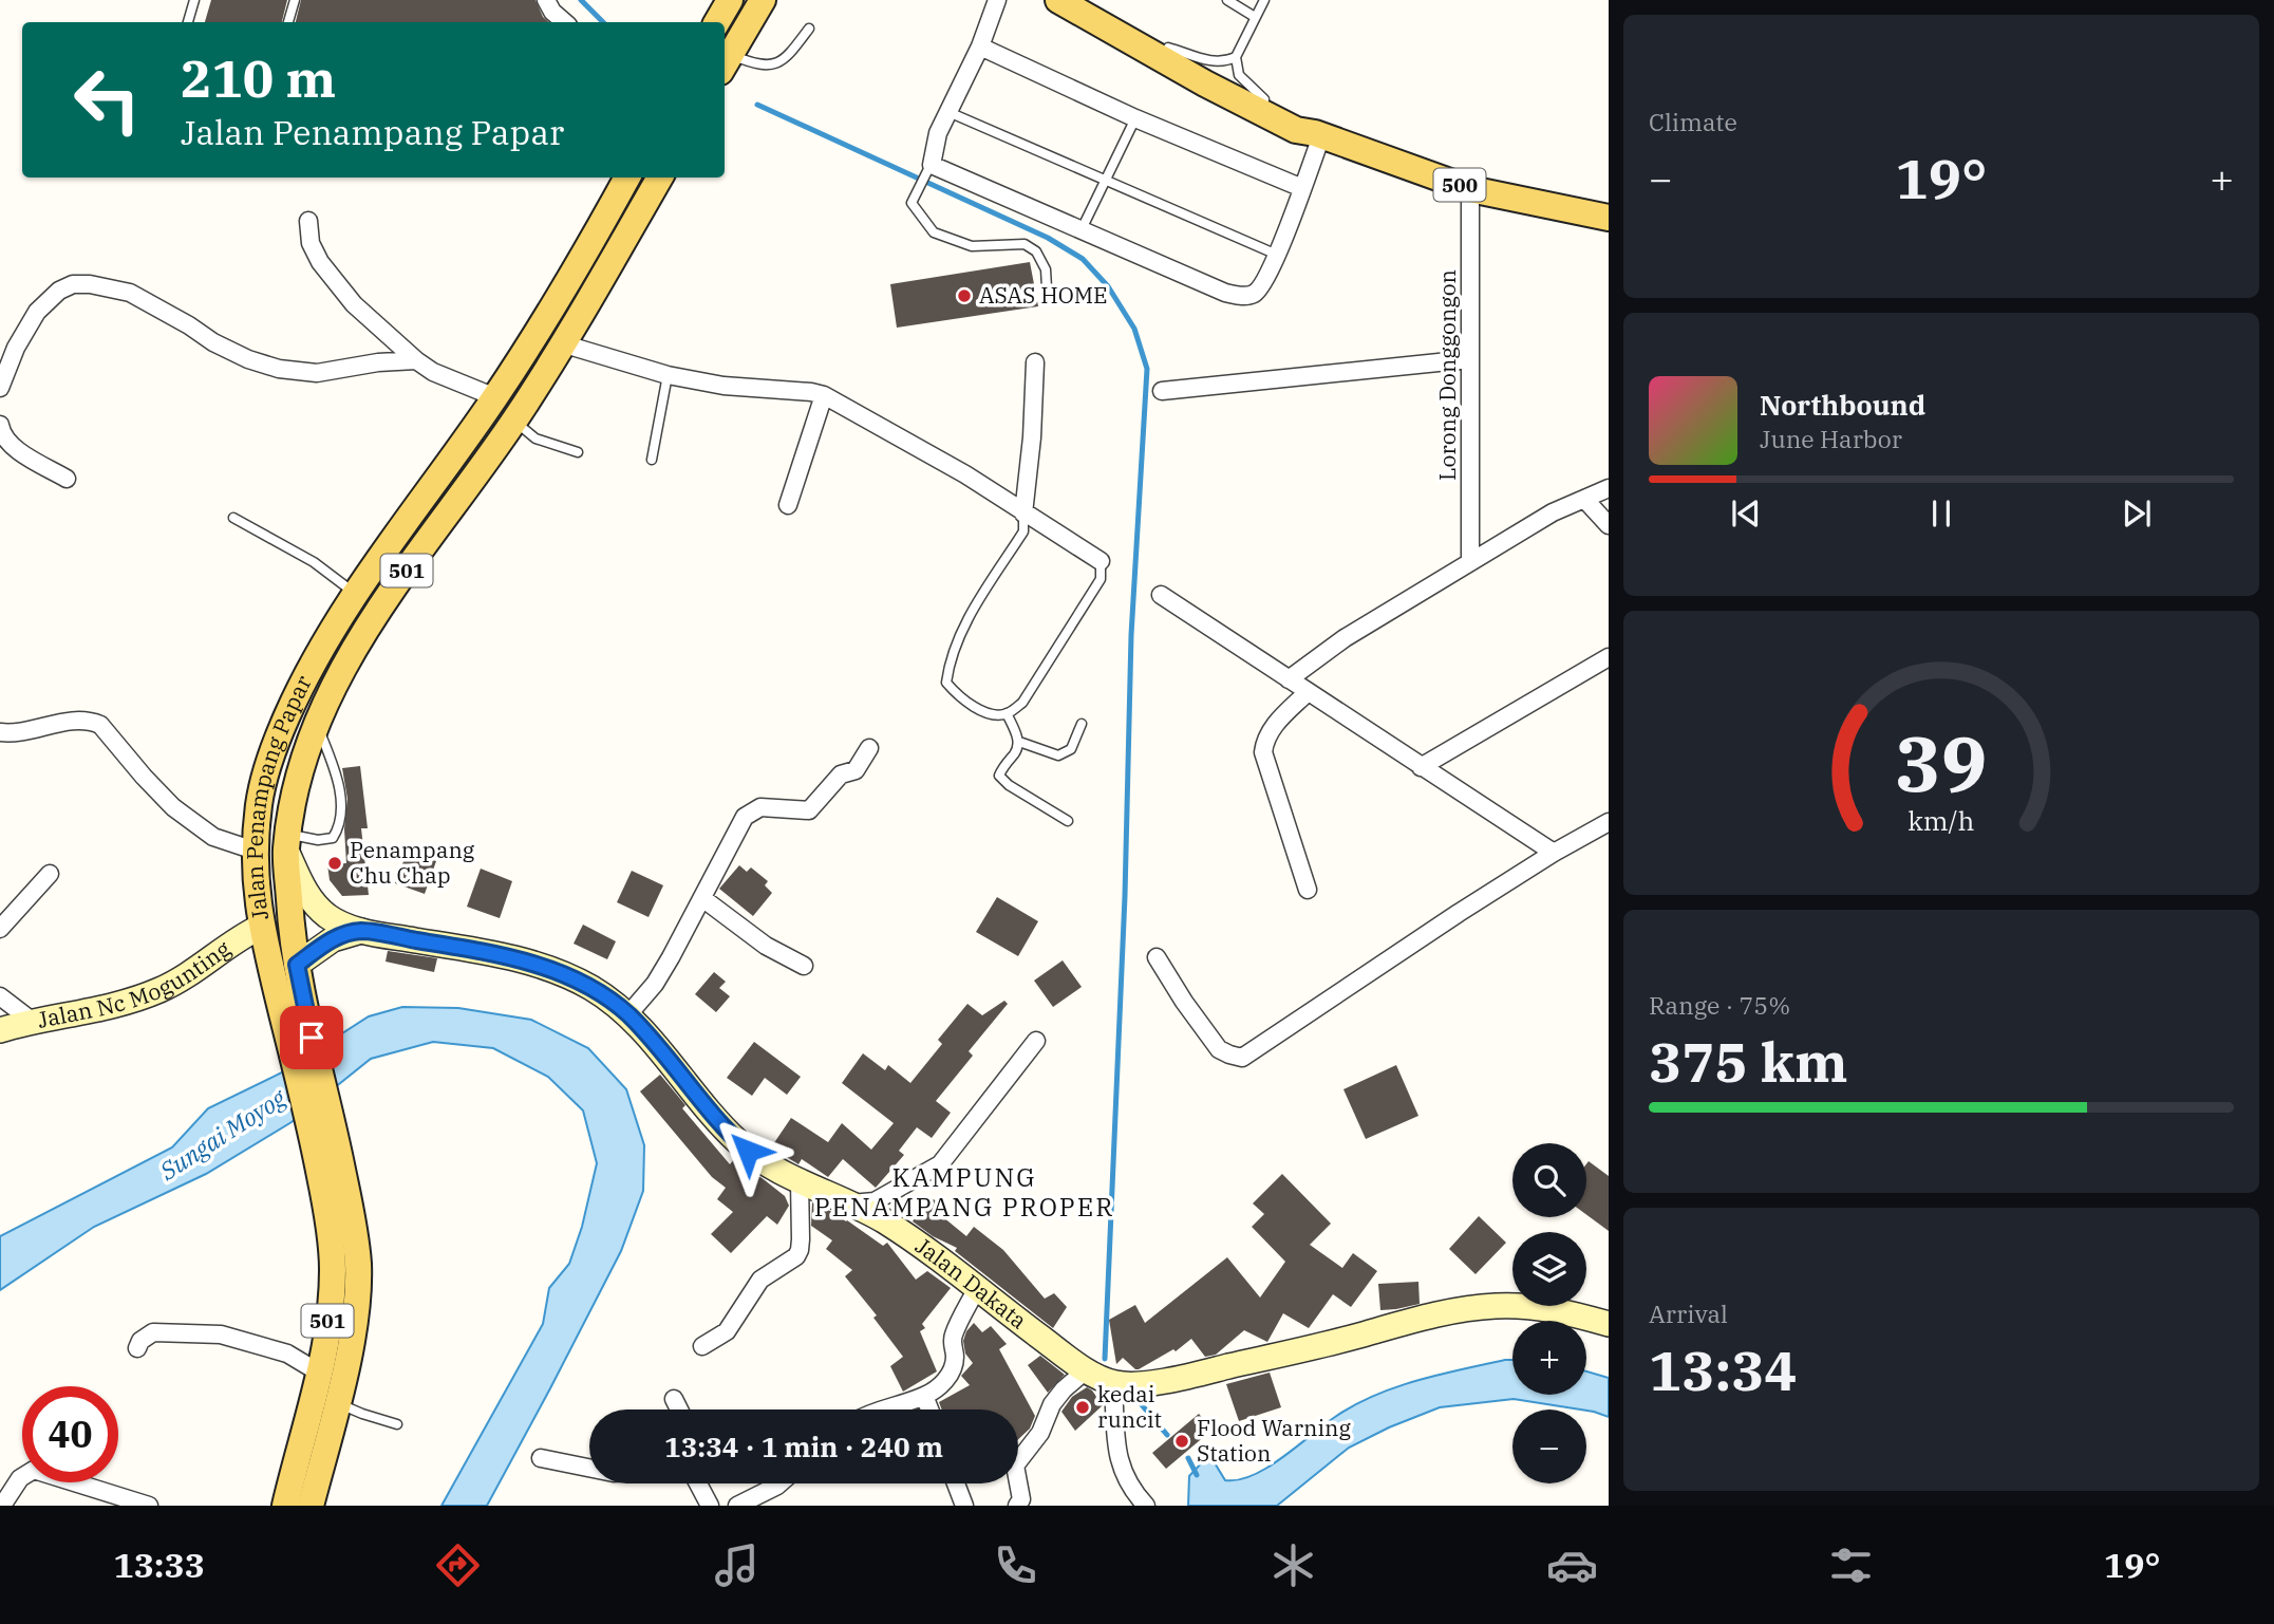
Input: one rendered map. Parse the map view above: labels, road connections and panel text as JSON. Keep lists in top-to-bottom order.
{
  "streets": {
    "main road": ["500", "501", "Jalan Penampang Papar"],
    "street": ["Lorong Donggongon", "Jalan Nc Mogunting", "Jalan Dakata"]
  },
  "crossings": [
    ["500", "Lorong Donggongon"],
    ["Jalan Penampang Papar", "Jalan Nc Mogunting"],
    ["Jalan Penampang Papar", "Jalan Dakata"]
  ],
  "districts": ["KAMPUNG PENAMPANG PROPER"],
  "water": ["Sungai Moyog"],
  "places": [
    "ASAS HOME",
    "Penampang Chu Chap",
    "kedai runcit",
    "Flood Warning Station"
  ],
  "page": {
    "tile": [
      "Climate",
      ["Range · 75%", "375 km"],
      ["Arrival", "13:34"]
    ],
    "turn": ["210 m", "Jalan Penampang Papar"],
    "heat": ["−", "19°", "+"],
    "song": ["Northbound", "June Harbor"],
    "map_buttons": ["+", "−"],
    "limit": "40",
    "trip": "13:34 · 1 min · 240 m",
    "tabs": ["13:33", "19°"],
    "gauge": ["39", "km/h"]
  }
}
